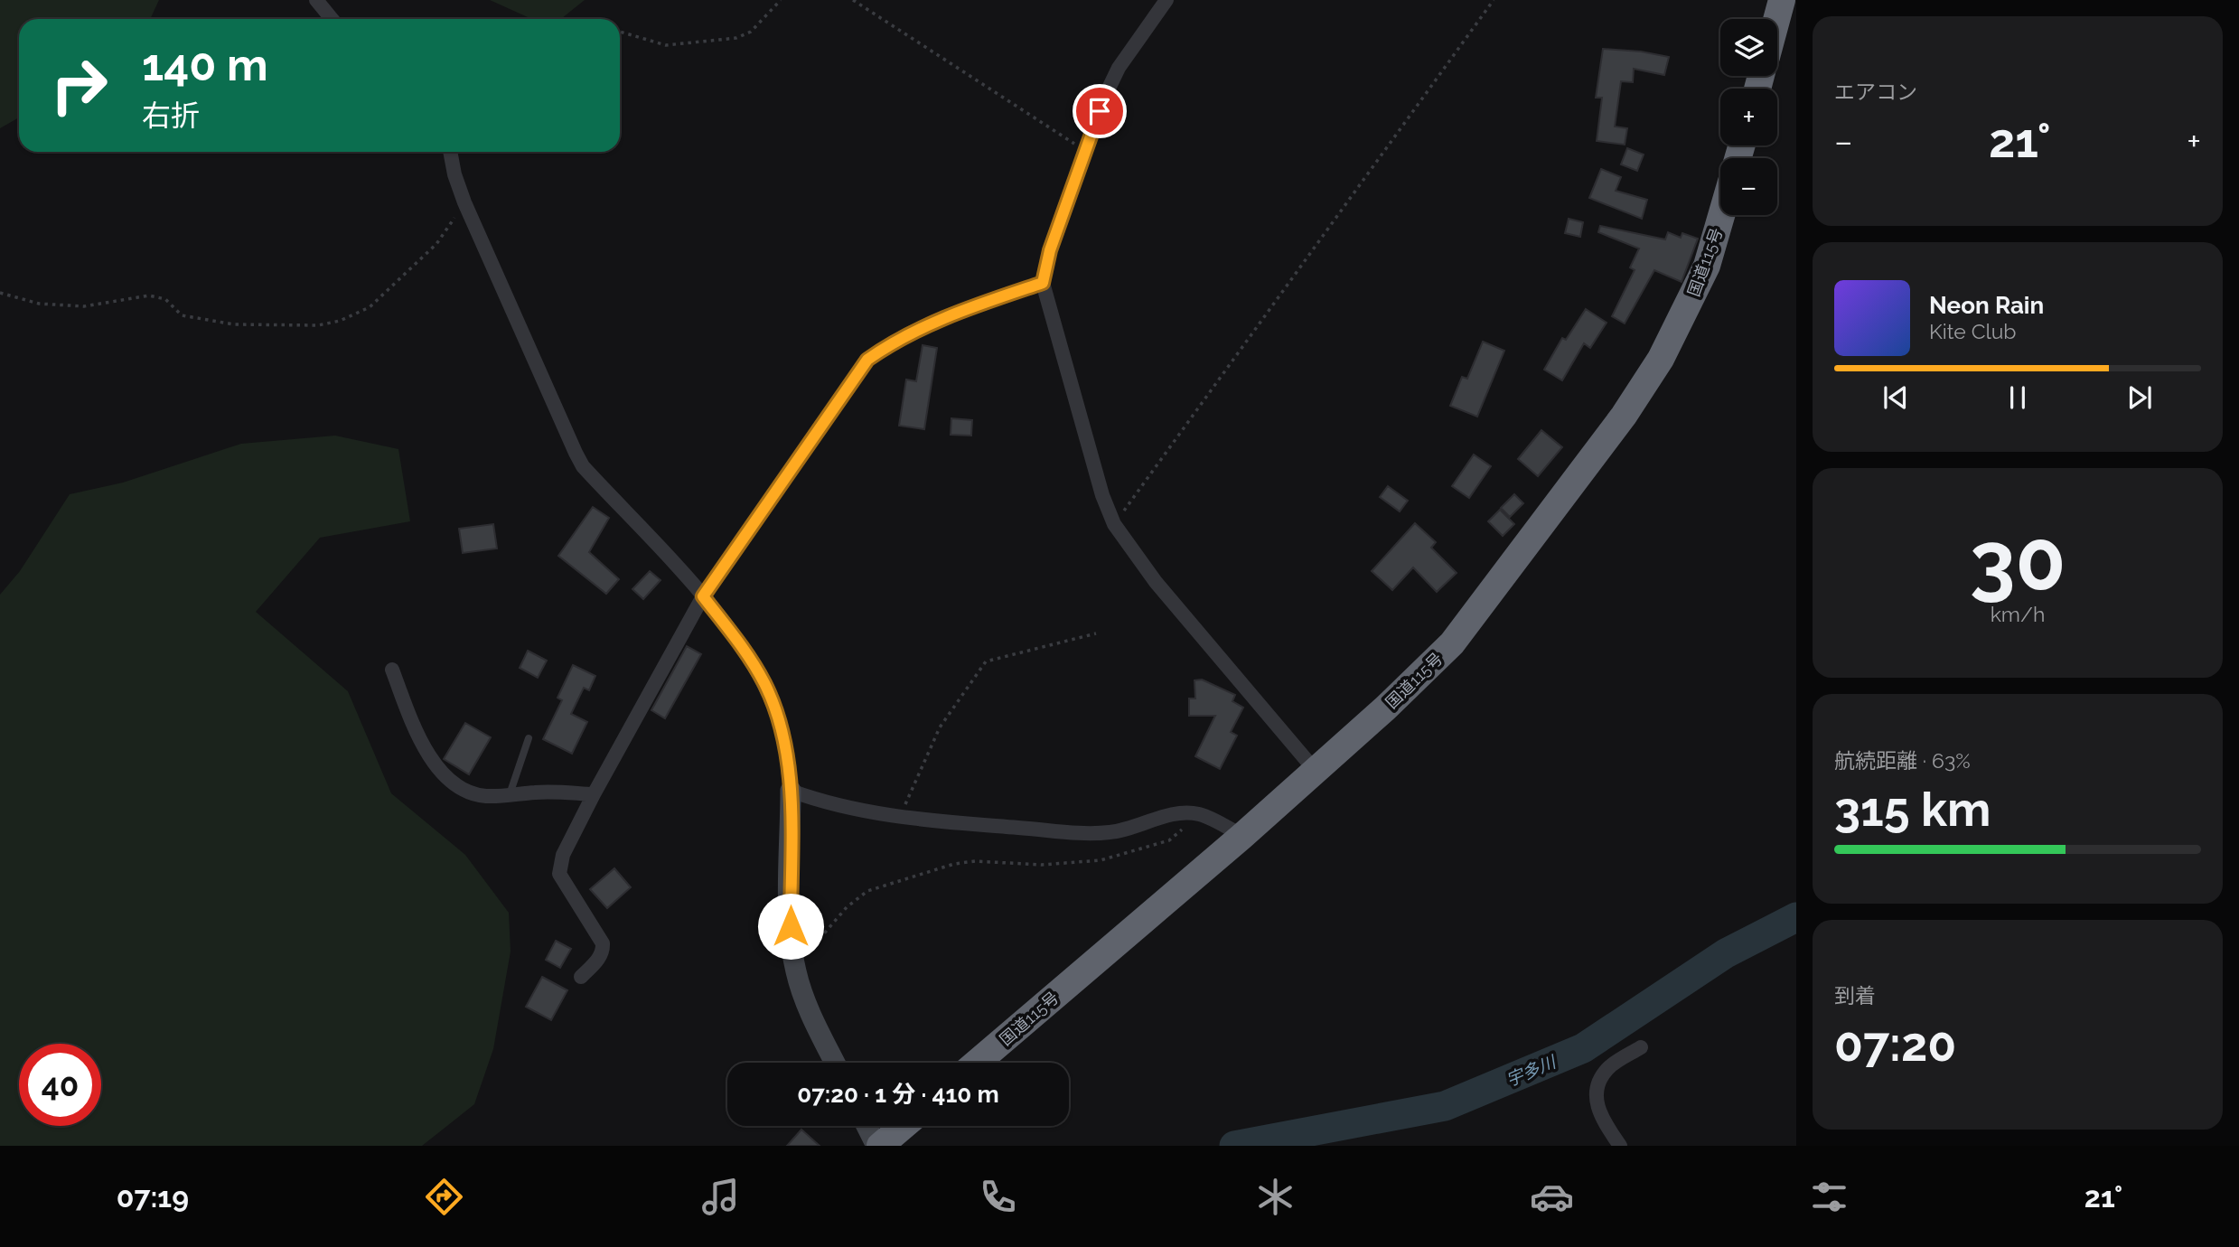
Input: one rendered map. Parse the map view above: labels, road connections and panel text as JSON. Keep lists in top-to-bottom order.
{
  "streets": {
    "highway": ["国道115号"]
  },
  "water": ["宇多川"],
  "page": {
    "tile": [
      "エアコン",
      ["30", "km/h"],
      ["航続距離 · 63%", "315 km"],
      ["到着", "07:20"]
    ],
    "map_buttons": ["+", "−"],
    "turn": ["140 m", "右折"],
    "heat": ["−", "21°", "+"],
    "song": ["Neon Rain", "Kite Club"],
    "limit": "40",
    "trip": "07:20 · 1 分 · 410 m",
    "tabs": ["07:19", "21°"]
  }
}
